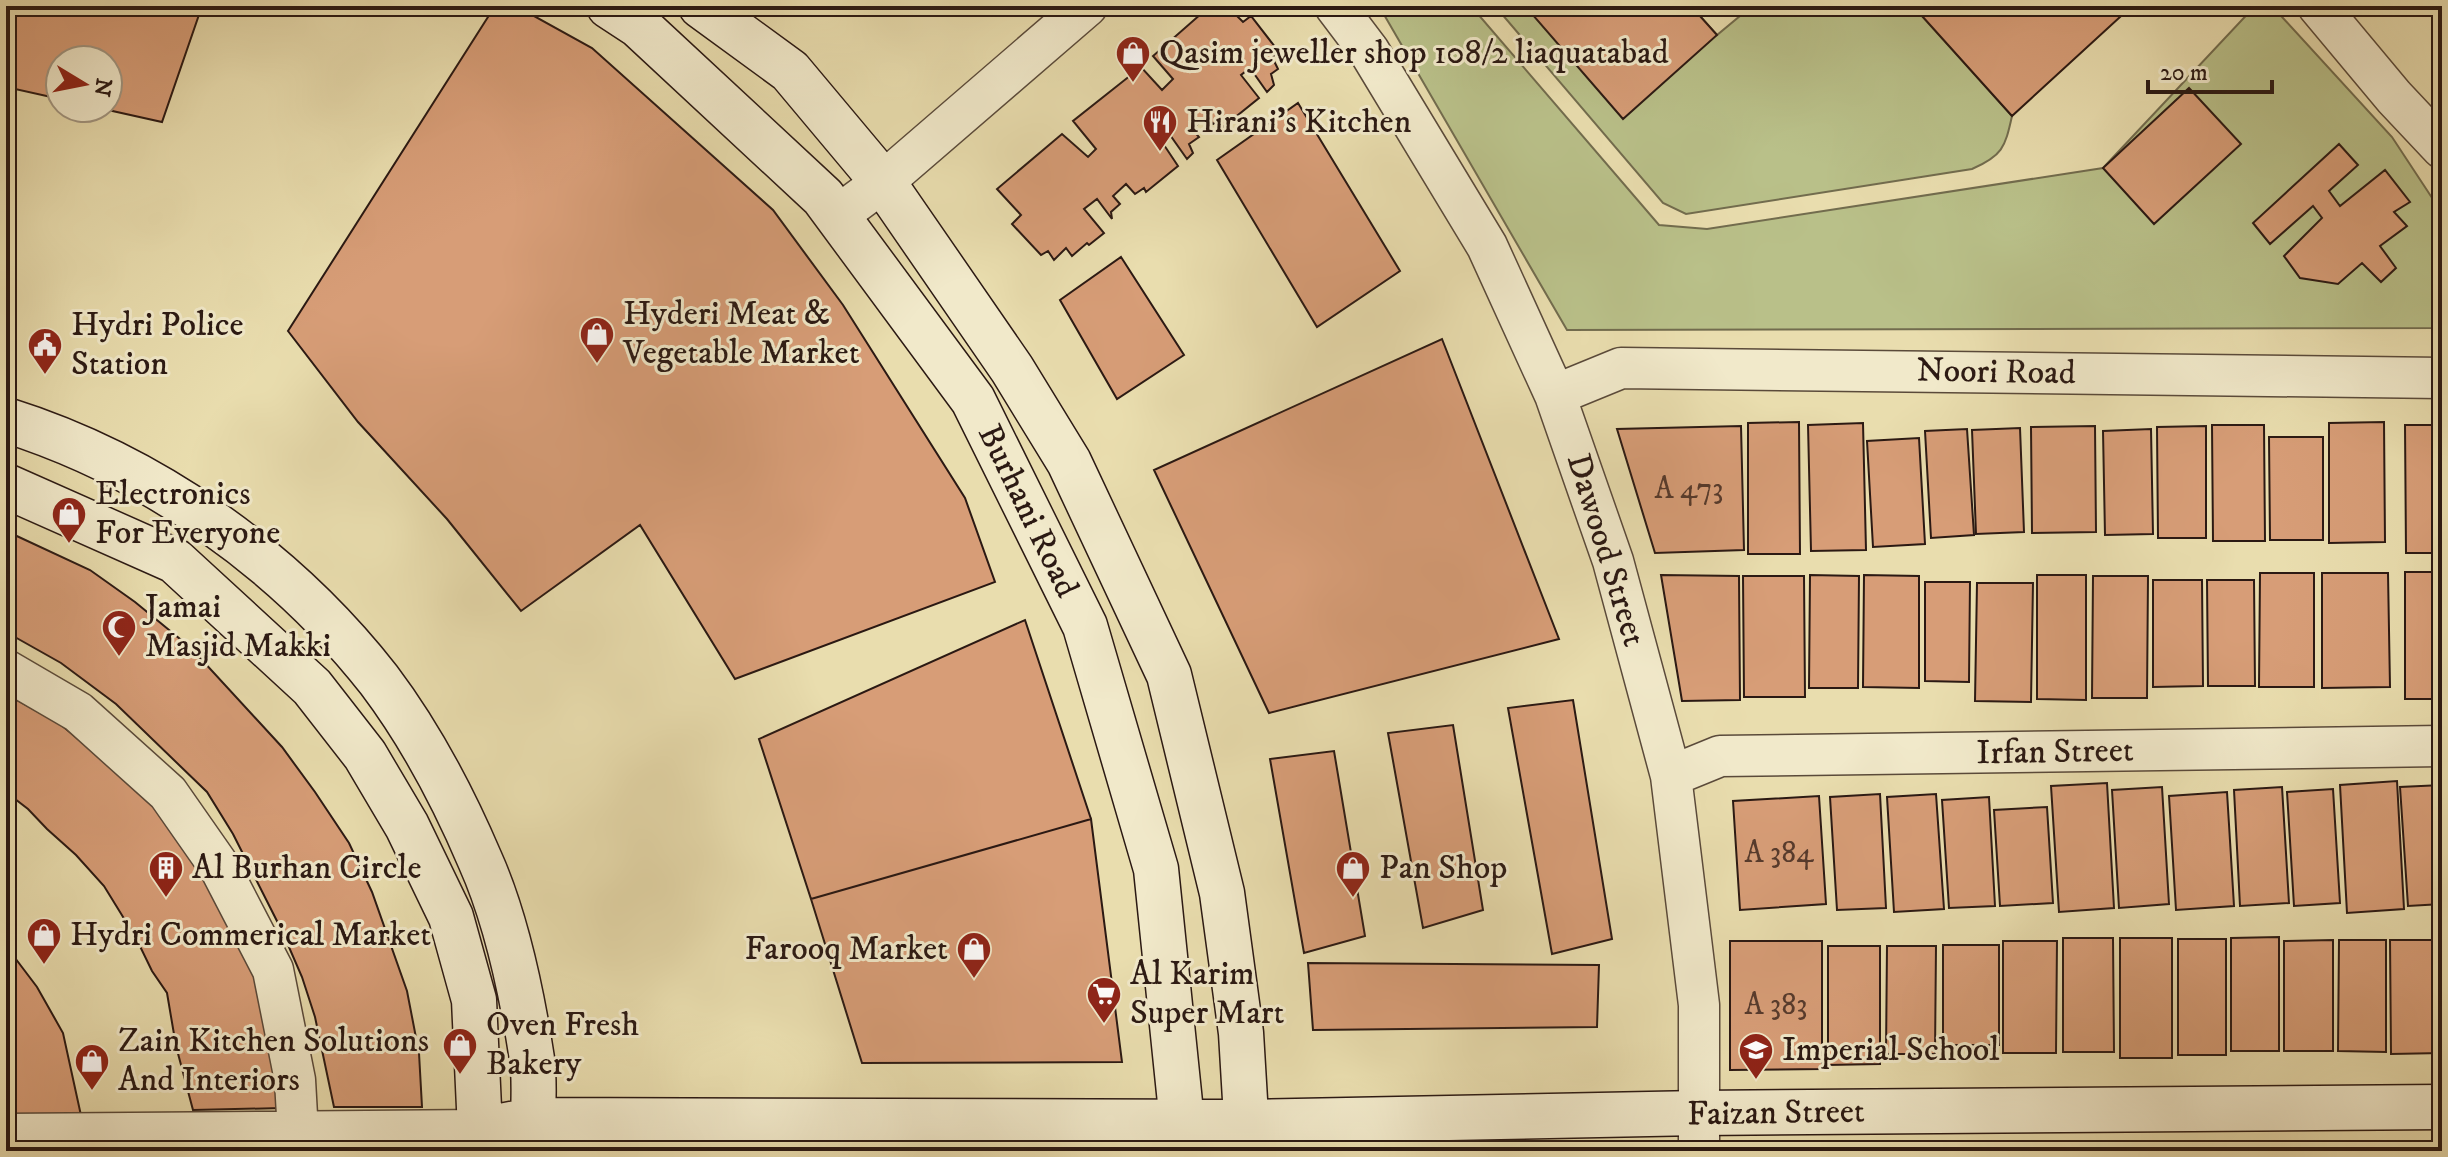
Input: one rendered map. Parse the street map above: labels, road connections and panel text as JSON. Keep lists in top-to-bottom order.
{
  "streets": {
    "street": [
      "Noori Road",
      "Burhani Road",
      "Dawood Street",
      "Irfan Street",
      "Faizan Street"
    ]
  },
  "crossings": [
    ["Noori Road", "Dawood Street"],
    ["Burhani Road", "Faizan Street"],
    ["Dawood Street", "Irfan Street"],
    ["Dawood Street", "Faizan Street"]
  ],
  "places": {
    "shop": [
      "Qasim jeweller shop 108/2 liaquatabad",
      "Hyderi Meat & Vegetable Market",
      "Electronics For Everyone",
      "Pan Shop",
      "Hydri Commerical Market",
      "Farooq Market",
      "Oven Fresh Bakery",
      "Zain Kitchen Solutions And Interiors"
    ],
    "restaurant": ["Hirani's Kitchen"],
    "public building": ["Hydri Police Station"],
    "mosque": ["Jamai Masjid Makki"],
    "building": ["Al Burhan Circle"],
    "supermarket": ["Al Karim Super Mart"],
    "school or university": ["Imperial School"]
  },
  "house_numbers": ["A 473", "A 384", "A 383"],
  "scale_bar": "20 m",
  "north": "right"
}
